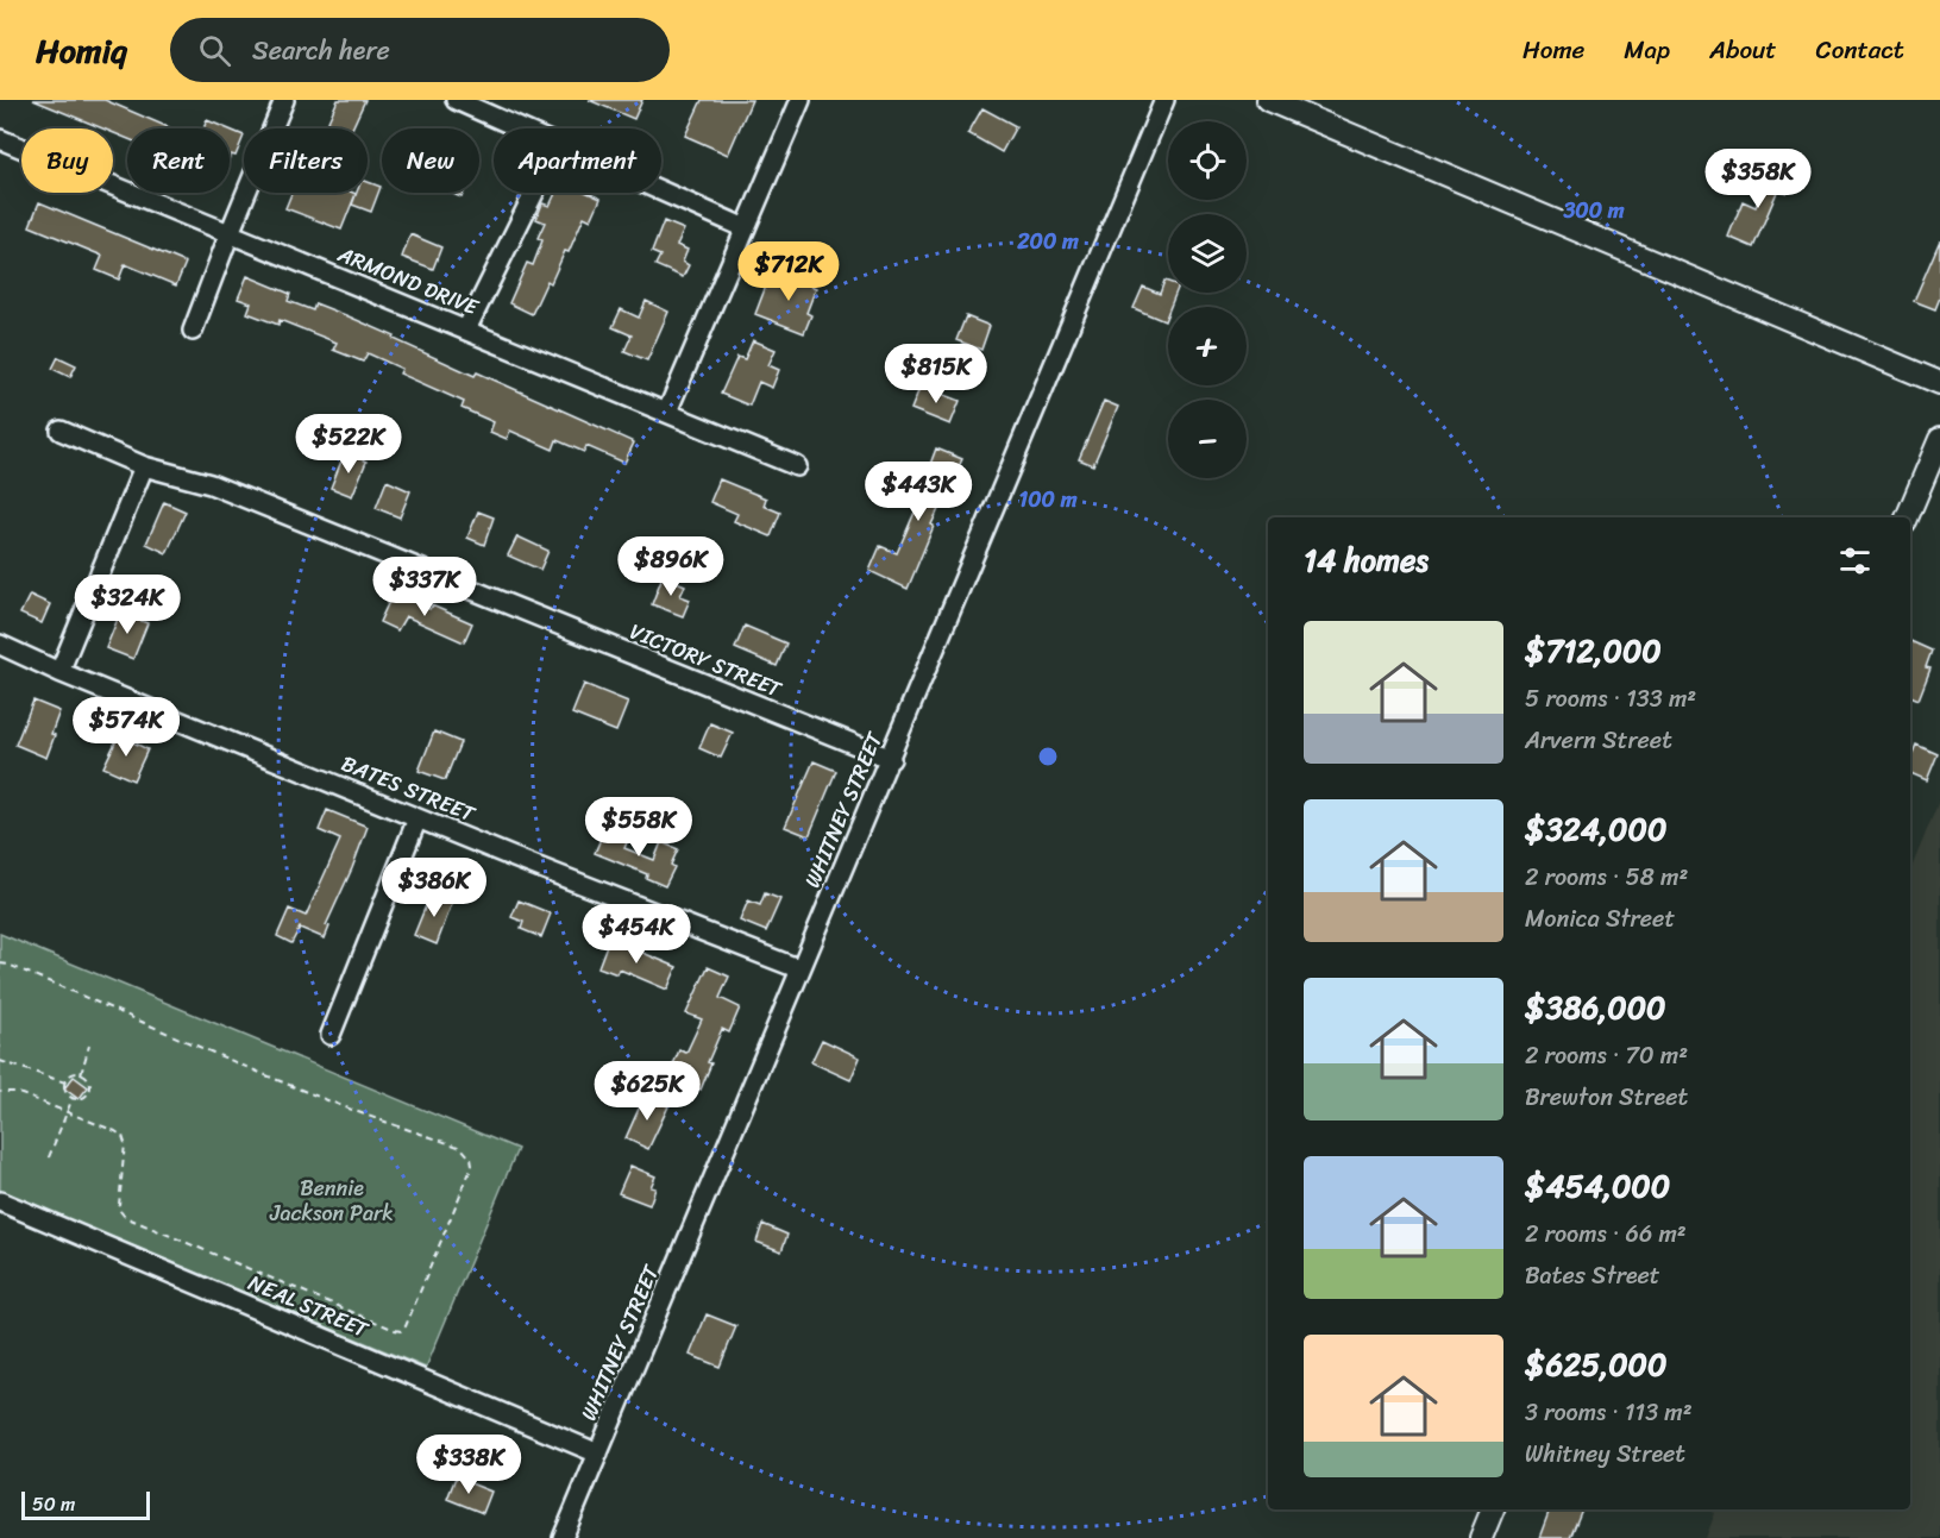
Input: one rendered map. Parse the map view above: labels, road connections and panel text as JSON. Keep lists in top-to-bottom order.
{
  "streets": {
    "street": [
      "ARMOND DRIVE",
      "VICTORY STREET",
      "BATES STREET",
      "WHITNEY STREET",
      "NEAL STREET"
    ]
  },
  "crossings": [
    ["VICTORY STREET", "WHITNEY STREET"],
    ["BATES STREET", "WHITNEY STREET"],
    ["WHITNEY STREET", "NEAL STREET"]
  ],
  "parks": ["Bennie Jackson Park"],
  "scale_bar": "50 m",
  "page": {
    "header": "Homiq",
    "search": "Search here",
    "nav": [
      "Home",
      "Map",
      "About",
      "Contact"
    ],
    "map_buttons": ["+", "−"],
    "chip": [
      "Buy",
      "Rent",
      "Filters",
      "New",
      "Apartment"
    ],
    "price": [
      "$358K",
      "$712K",
      "$815K",
      "$522K",
      "$443K",
      "$896K",
      "$337K",
      "$324K",
      "$574K",
      "$558K",
      "$386K",
      "$454K",
      "$625K",
      "$338K"
    ],
    "heading": "14 homes",
    "list": [
      {
        "name": "$712,000",
        "note": "5 rooms · 133 m² · Arvern Street"
      },
      {
        "name": "$324,000",
        "note": "2 rooms · 58 m² · Monica Street"
      },
      {
        "name": "$386,000",
        "note": "2 rooms · 70 m² · Brewton Street"
      },
      {
        "name": "$454,000",
        "note": "2 rooms · 66 m² · Bates Street"
      },
      {
        "name": "$625,000",
        "note": "3 rooms · 113 m² · Whitney Street"
      }
    ],
    "scale": "50 m"
  },
  "rings": ["300 m", "200 m", "100 m"]
}
